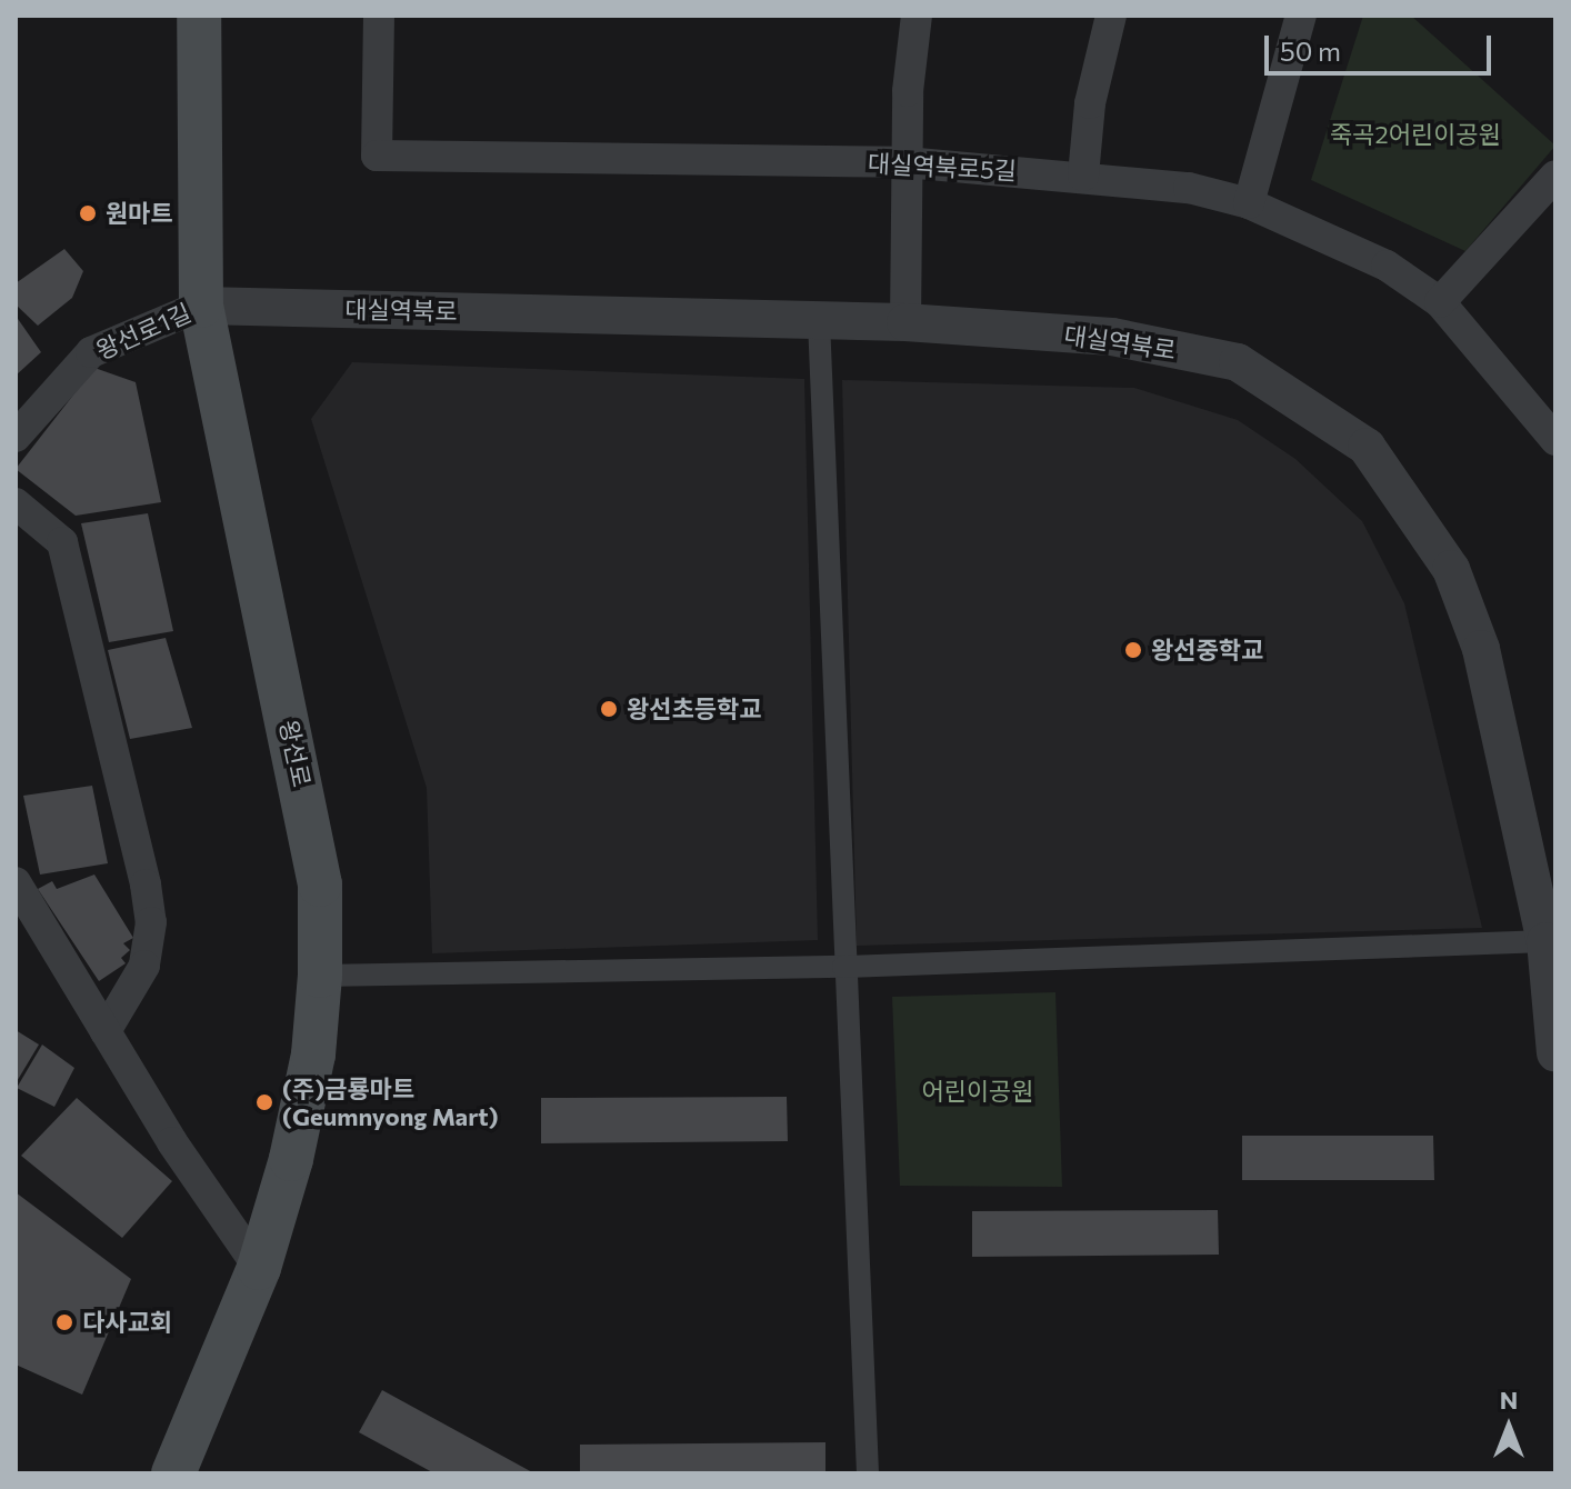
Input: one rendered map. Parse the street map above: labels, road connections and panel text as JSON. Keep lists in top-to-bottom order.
{
  "streets": {
    "main road": ["왕선로"],
    "street": ["대실역북로5길", "대실역북로", "왕선로1길"]
  },
  "crossings": [
    ["대실역북로", "왕선로1길"],
    ["대실역북로", "왕선로"],
    ["왕선로1길", "왕선로"]
  ],
  "parks": ["죽곡2어린이공원", "어린이공원"],
  "places": [
    "원마트",
    "왕선중학교",
    "왕선초등학교",
    "(주)금룡마트 (Geumnyong Mart)",
    "다사교회"
  ],
  "scale_bar": "50 m",
  "north": "top"
}
